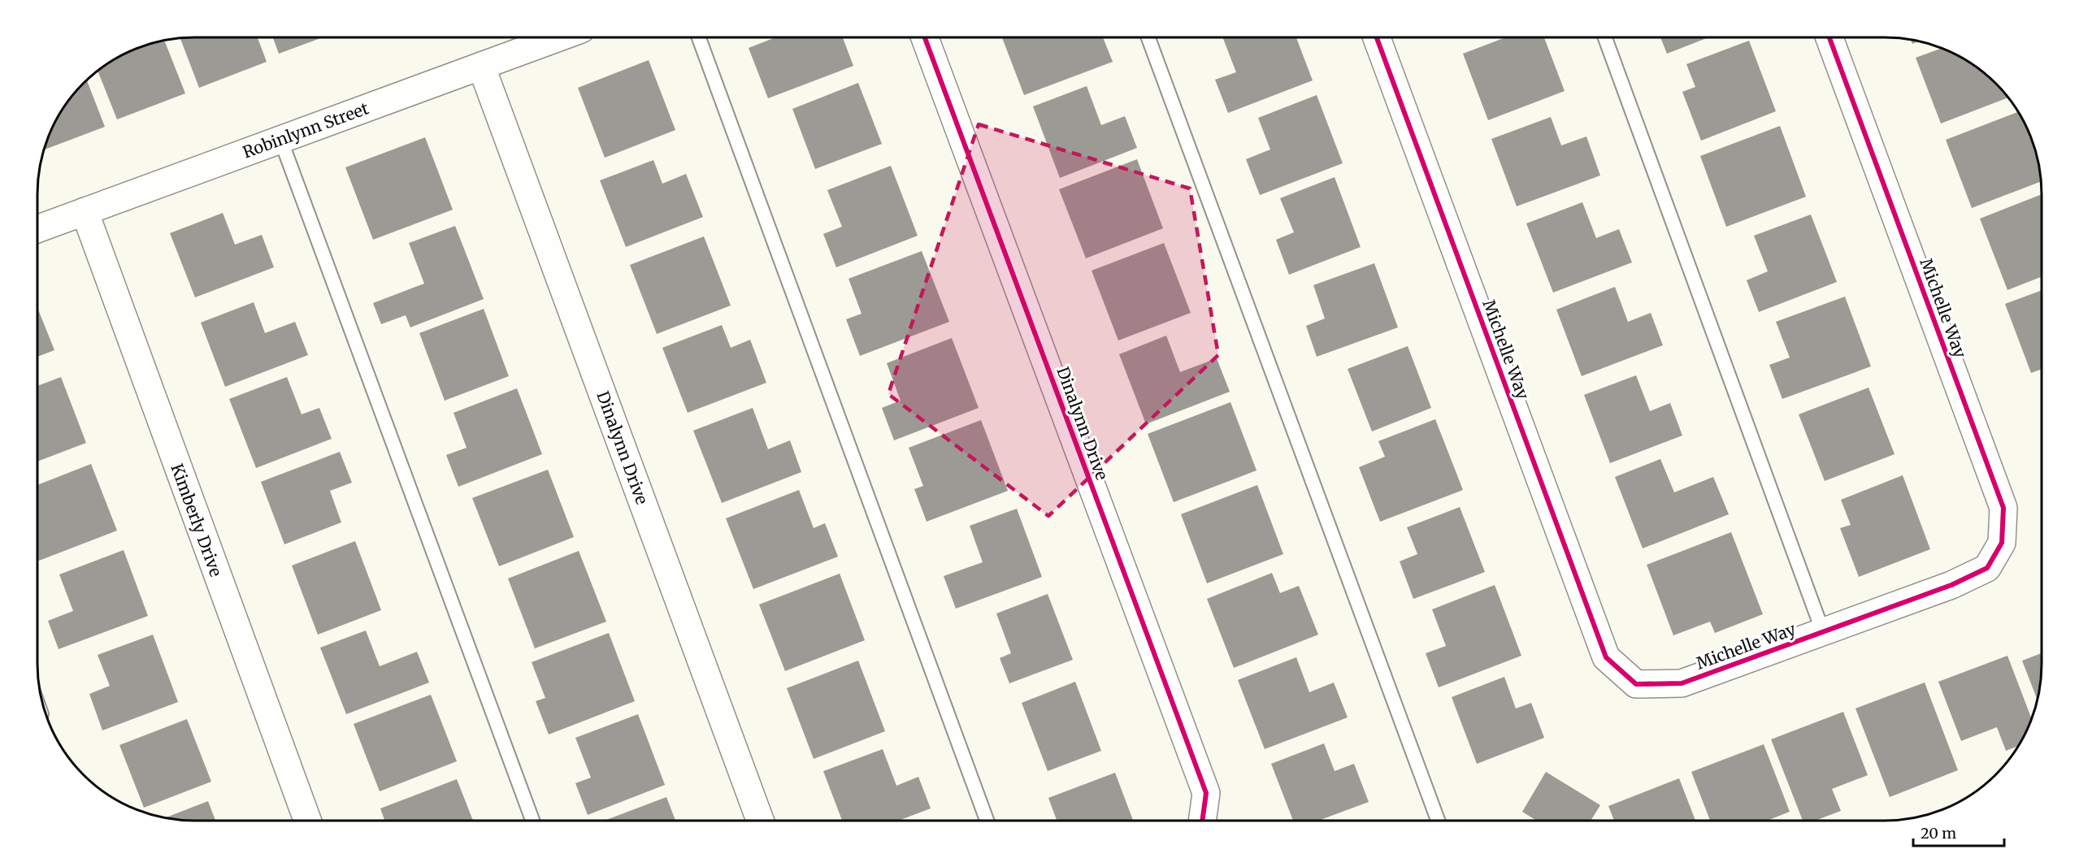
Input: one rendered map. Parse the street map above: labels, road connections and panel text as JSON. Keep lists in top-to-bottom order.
{
  "streets": {
    "street": [
      "Robinlynn Street",
      "Michelle Way",
      "Dinalynn Drive",
      "Kimberly Drive"
    ]
  },
  "crossings": [
    ["Robinlynn Street", "Dinalynn Drive"],
    ["Robinlynn Street", "Kimberly Drive"]
  ],
  "scale_bar": "20 m"
}
